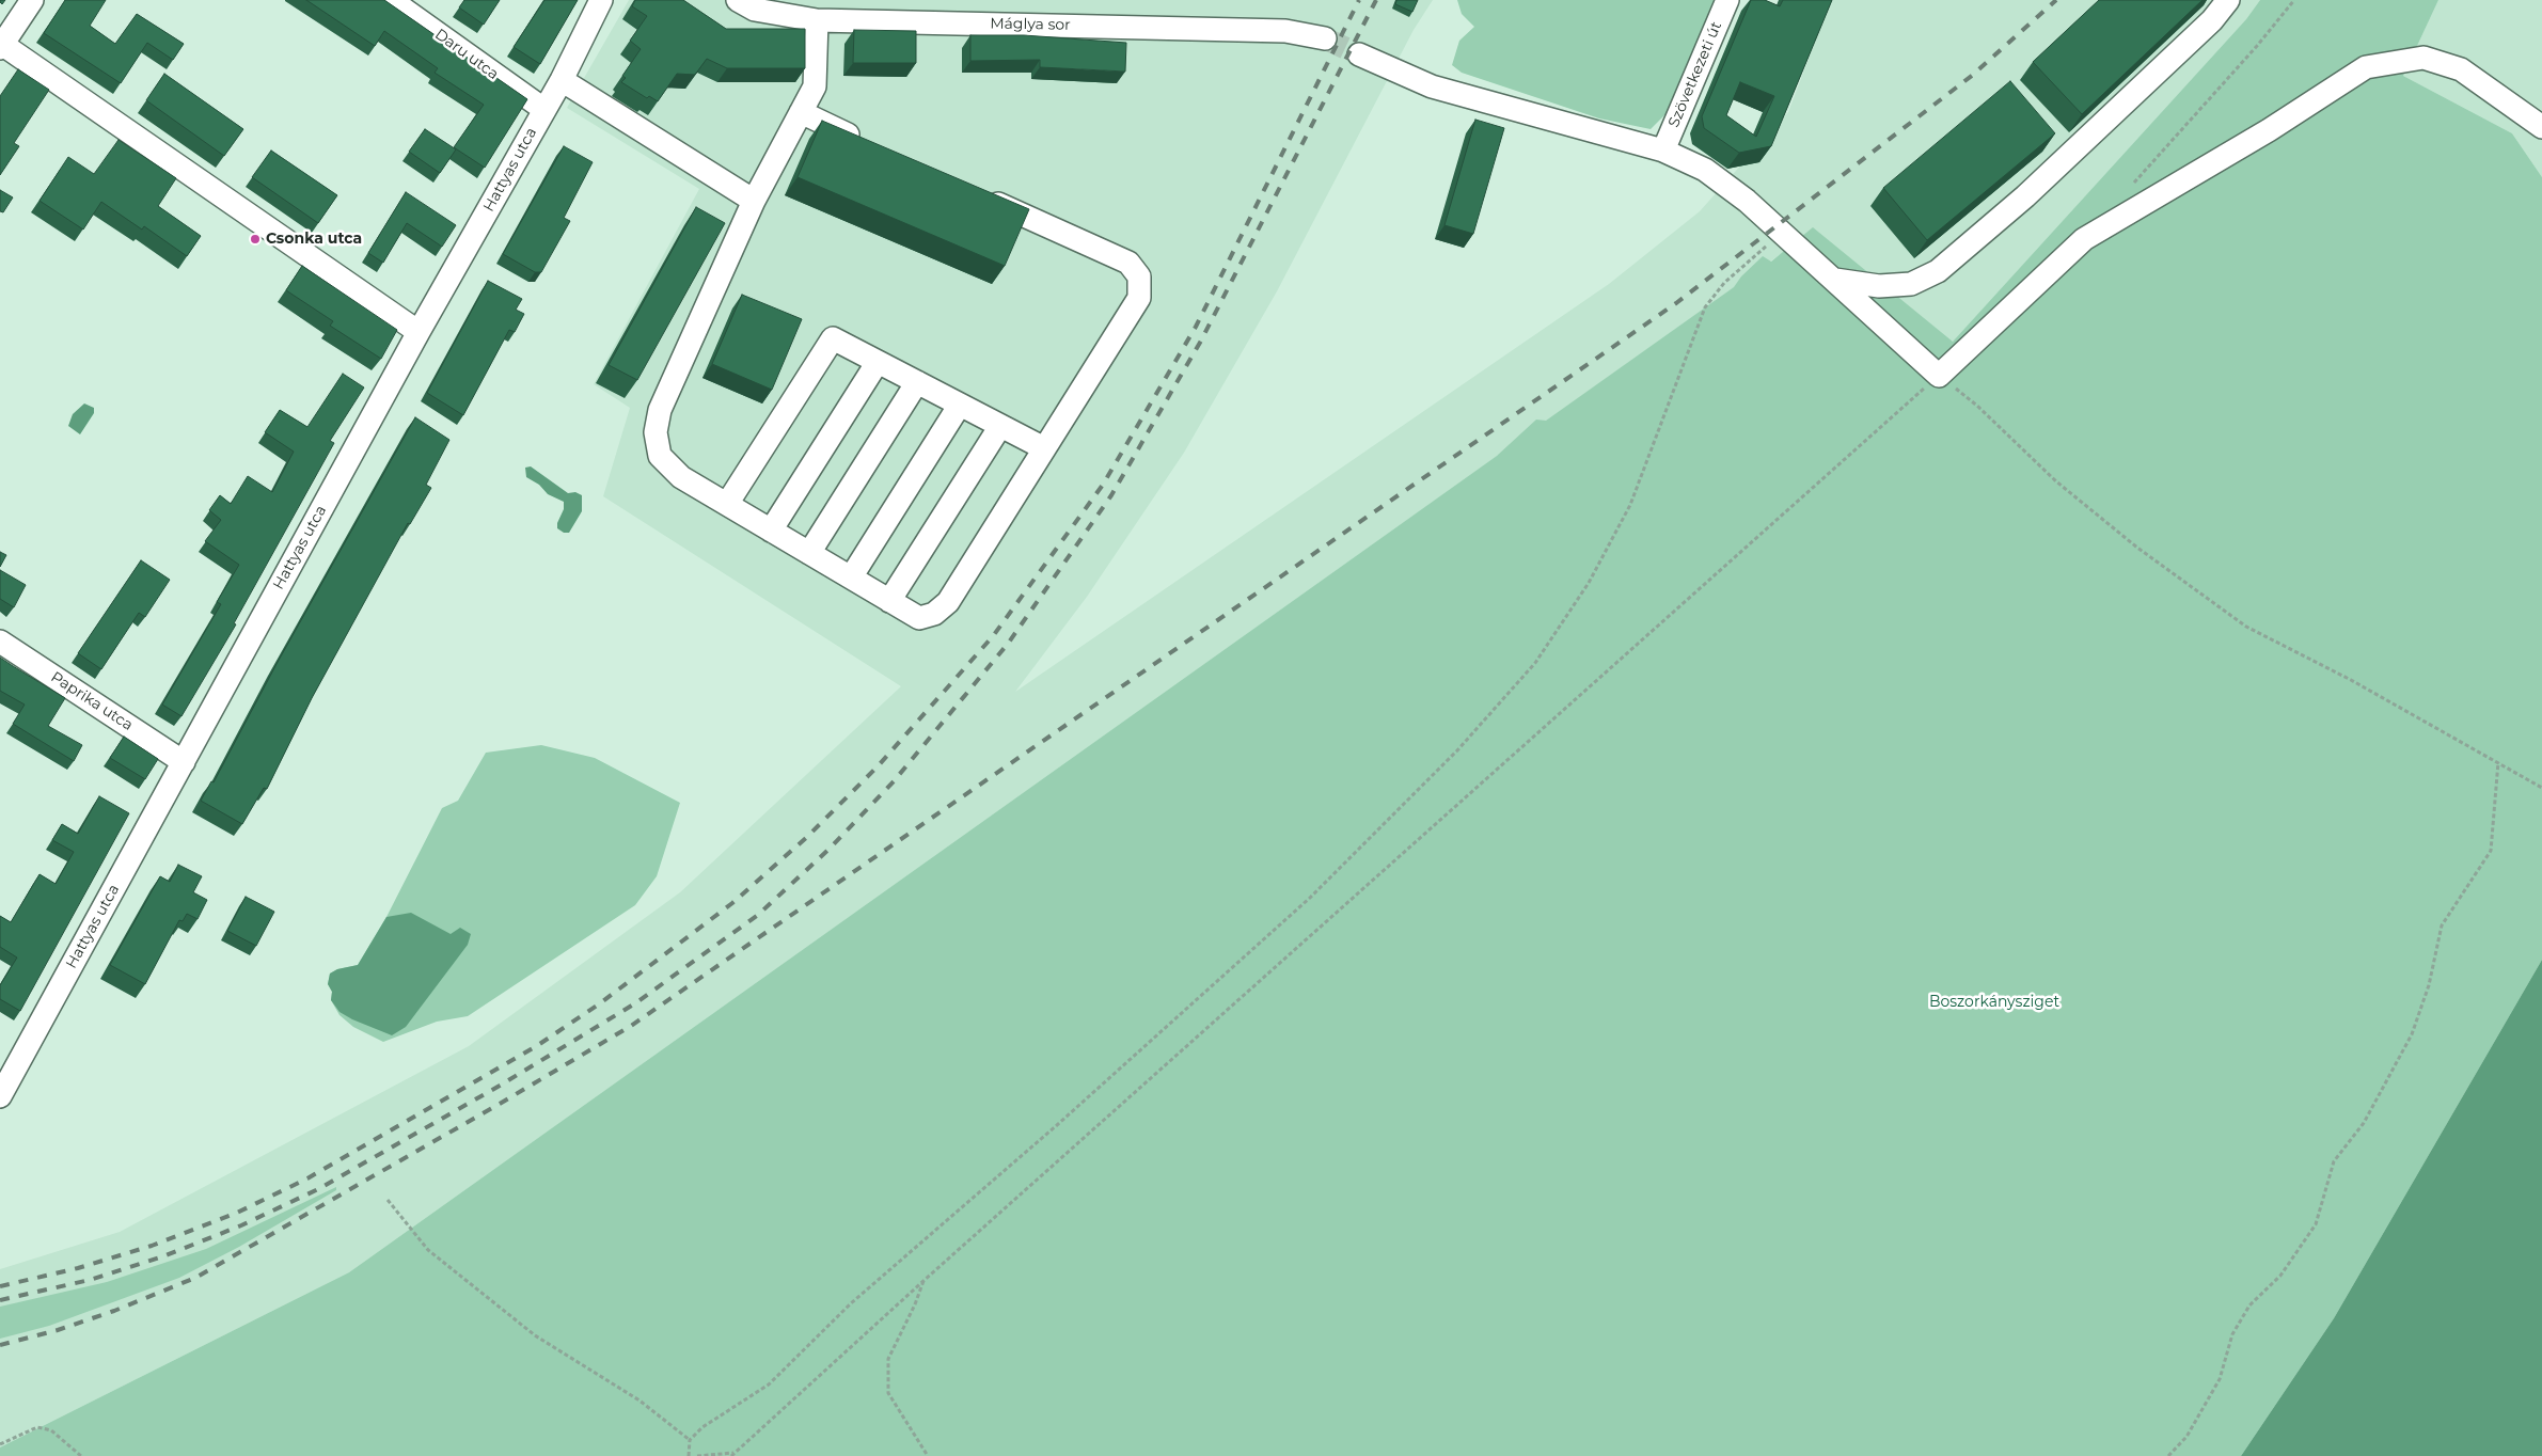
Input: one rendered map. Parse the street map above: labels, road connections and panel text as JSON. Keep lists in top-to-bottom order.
{
  "streets": {
    "street": [
      "Máglya sor",
      "Daru utca",
      "Szövetkezeti út",
      "Hattyas utca",
      "Paprika utca"
    ]
  },
  "crossings": [
    ["Daru utca", "Hattyas utca"],
    ["Hattyas utca", "Paprika utca"]
  ],
  "parks": ["Boszorkánysziget"],
  "places": ["Csonka utca"]
}
